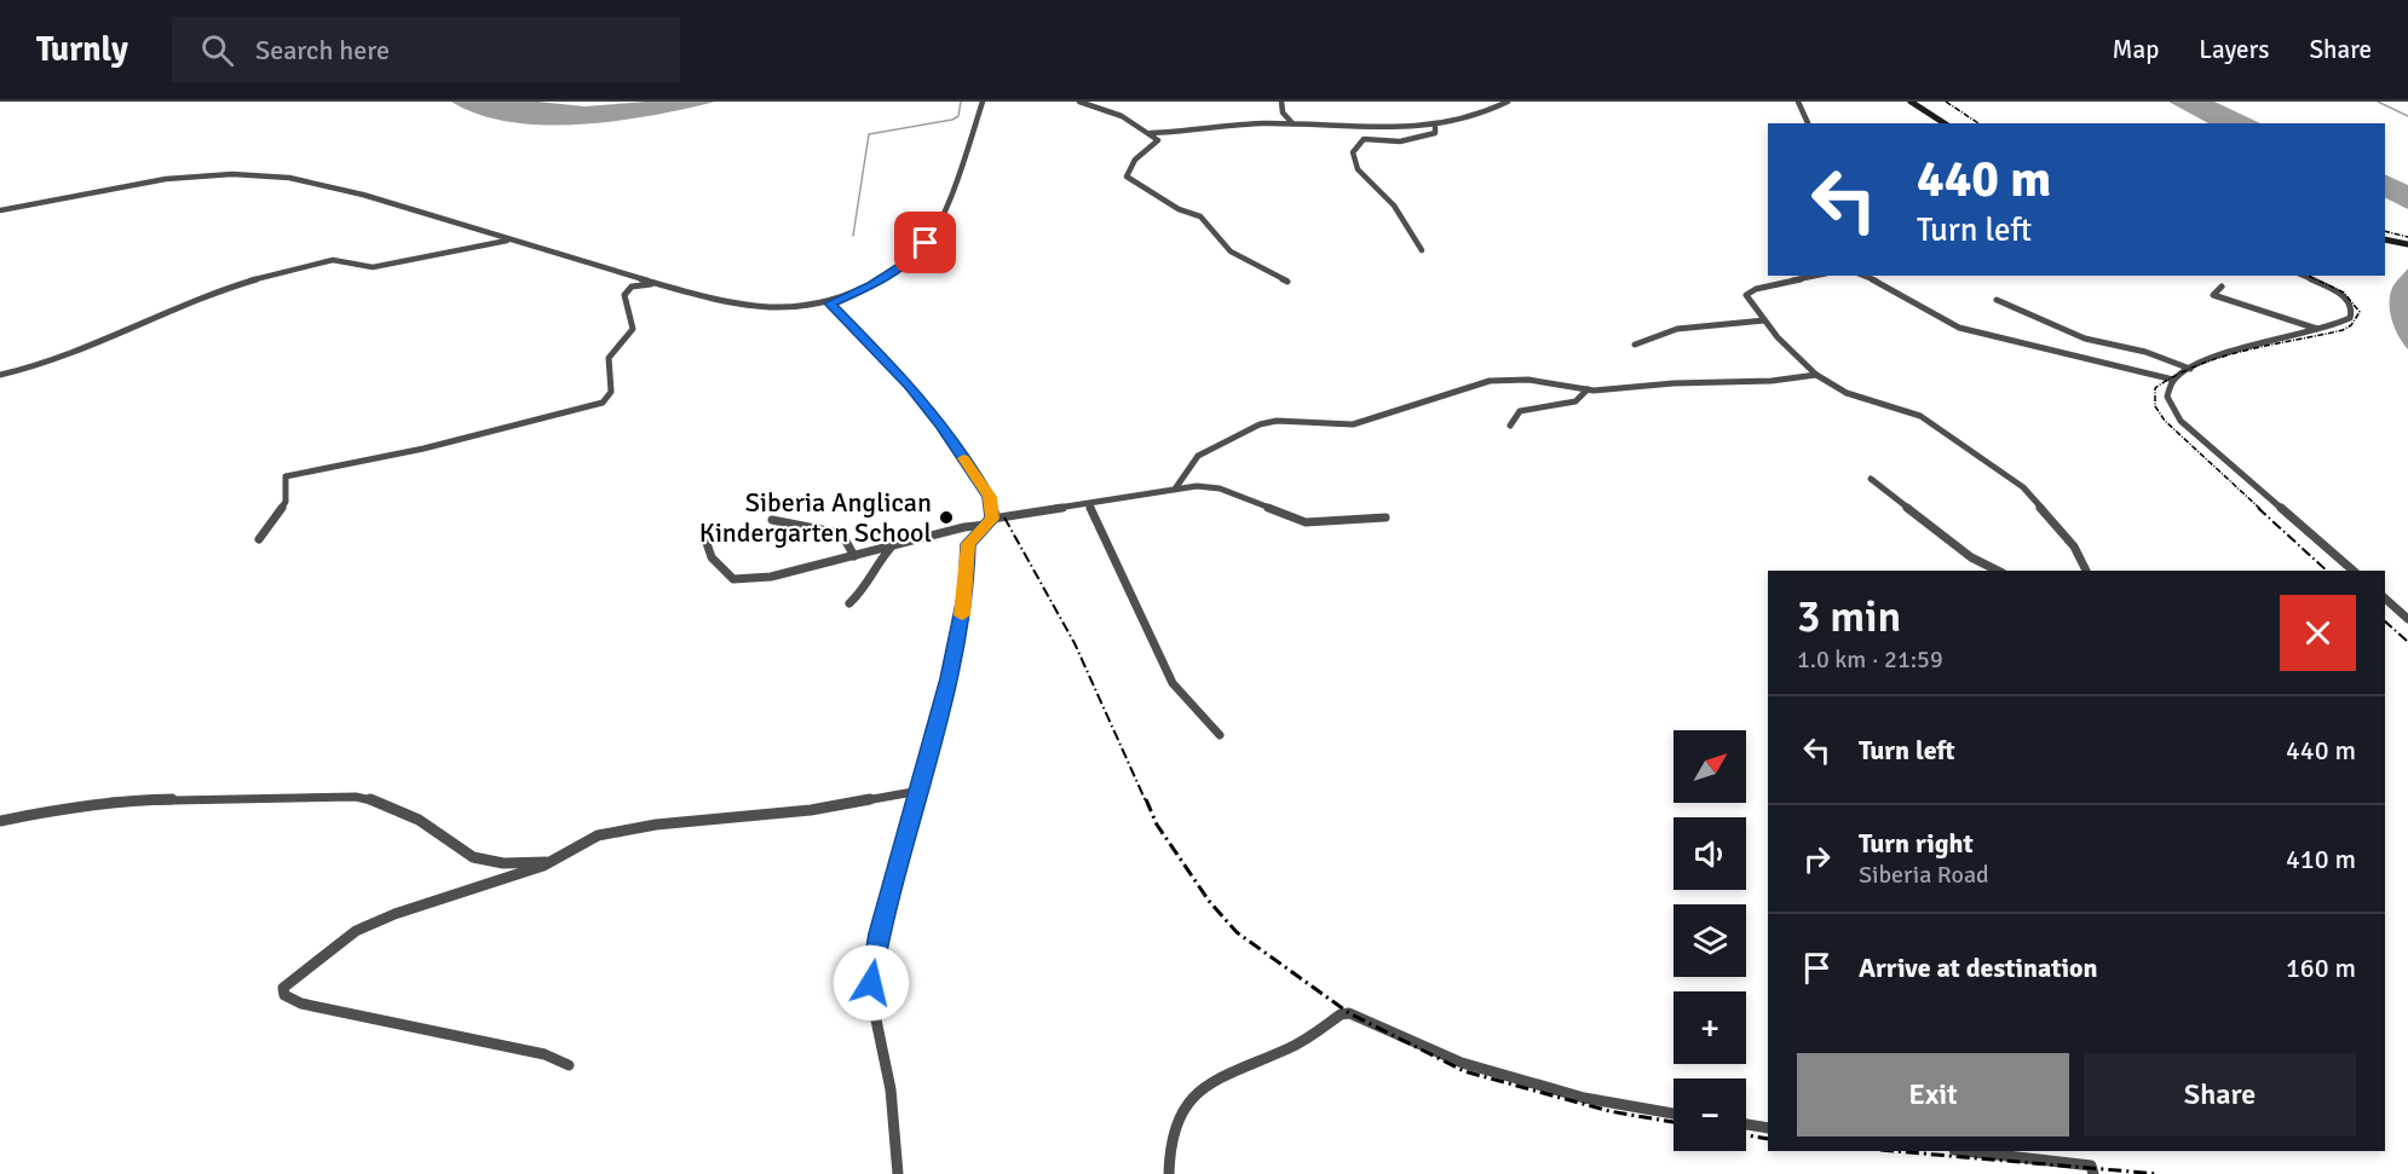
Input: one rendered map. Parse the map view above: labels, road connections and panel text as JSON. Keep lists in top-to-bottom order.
{
  "places": ["Siberia Anglican Kindergarten School"],
  "north": "top right",
  "page": {
    "header": "Turnly",
    "search": "Search here",
    "nav": ["Map", "Layers", "Share"],
    "turn": ["440 m", "Turn left"],
    "heading": ["3 min", "1.0 km · 21:59"],
    "list": [
      {
        "name": "Turn left",
        "value": "440 m"
      },
      {
        "name": "Turn right",
        "note": "Siberia Road",
        "value": "410 m"
      },
      {
        "name": "Arrive at destination",
        "value": "160 m"
      }
    ],
    "map_buttons": ["+", "−"],
    "buttons": ["Exit", "Share"]
  }
}
